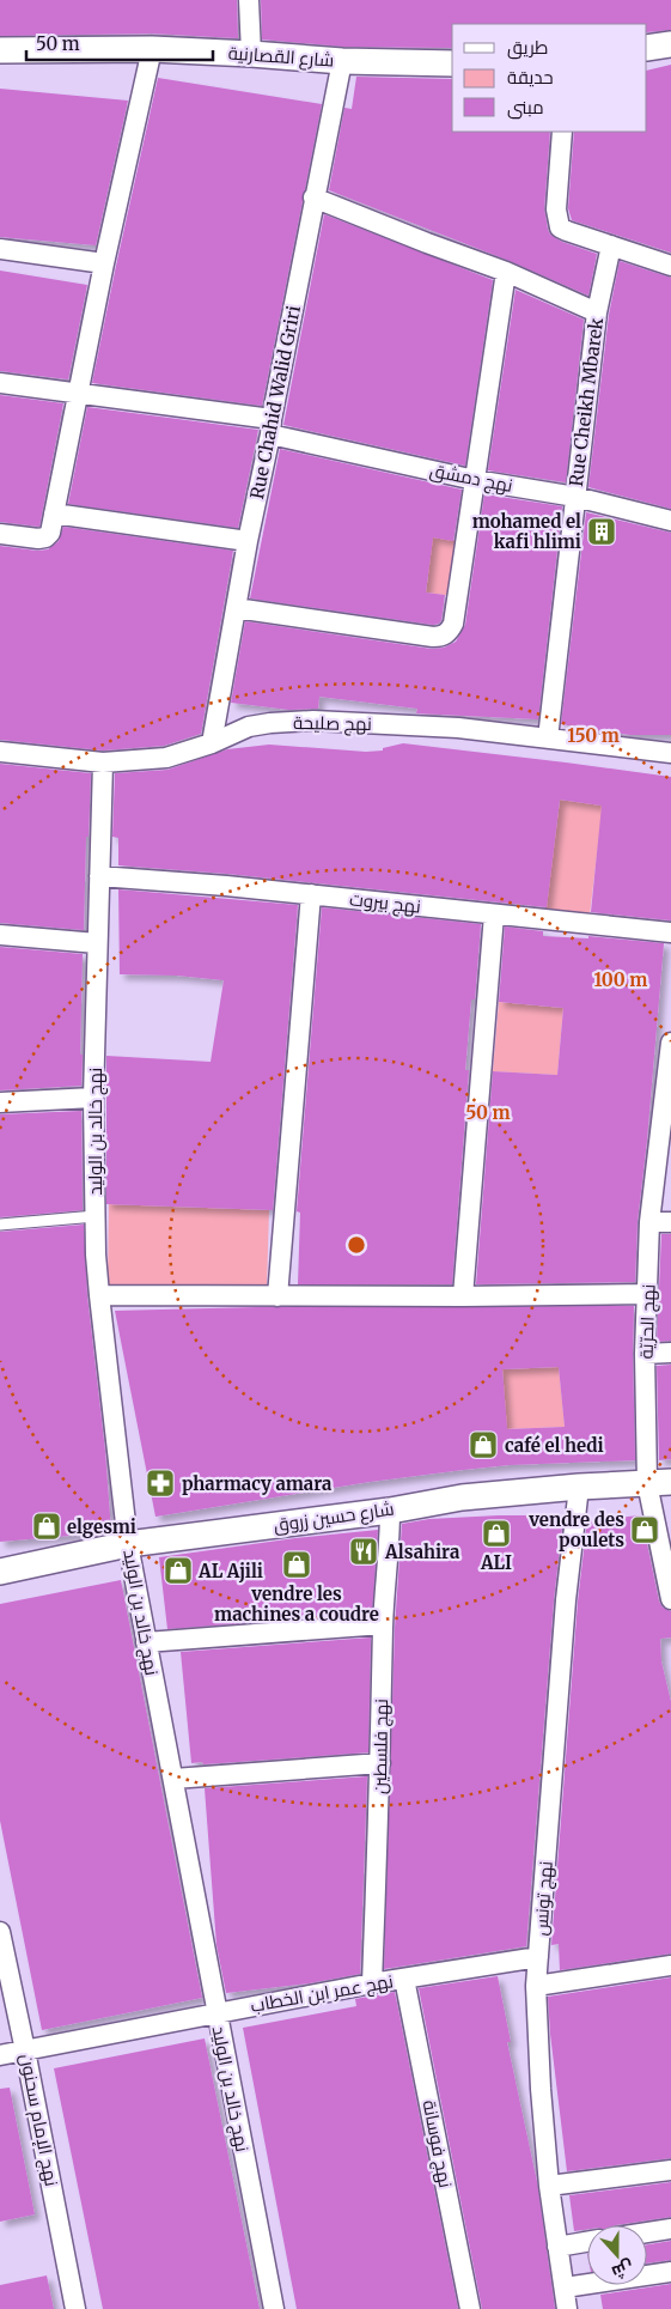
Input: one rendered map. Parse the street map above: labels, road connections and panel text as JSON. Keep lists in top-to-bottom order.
{
  "streets": {
    "street": [
      "شارع القصارنية",
      "Rue Chahid Walid Griri",
      "Rue Cheikh Mbarek",
      "نهج دمشق",
      "نهج صليحة",
      "نهج بيروت",
      "نهج خالد بن الوليد",
      "نهج الحرّيّة",
      "شارع حسين زروق",
      "نهج فلسطين",
      "نهج تونس",
      "نهج عمر ابن الخطاب",
      "نهج الإمام سحنون",
      "نهج فوسانة"
    ]
  },
  "crossings": [
    ["شارع القصارنية", "Rue Chahid Walid Griri"],
    ["Rue Chahid Walid Griri", "نهج دمشق"],
    ["Rue Chahid Walid Griri", "نهج صليحة"],
    ["Rue Cheikh Mbarek", "نهج دمشق"],
    ["Rue Cheikh Mbarek", "نهج صليحة"],
    ["نهج صليحة", "نهج خالد بن الوليد"],
    ["نهج بيروت", "نهج خالد بن الوليد"],
    ["نهج خالد بن الوليد", "شارع حسين زروق"],
    ["نهج خالد بن الوليد", "نهج عمر ابن الخطاب"],
    ["نهج الحرّيّة", "شارع حسين زروق"],
    ["شارع حسين زروق", "نهج فلسطين"],
    ["شارع حسين زروق", "نهج تونس"],
    ["نهج فلسطين", "نهج عمر ابن الخطاب"],
    ["نهج تونس", "نهج عمر ابن الخطاب"],
    ["نهج عمر ابن الخطاب", "نهج الإمام سحنون"],
    ["نهج عمر ابن الخطاب", "نهج فوسانة"]
  ],
  "places": {
    "building": ["mohamed el kafi hlimi"],
    "shop": [
      "café el hedi",
      "elgesmi",
      "vendre des poulets",
      "ALI",
      "vendre les machines a coudre",
      "AL Ajili"
    ],
    "pharmacy": ["pharmacy amara"],
    "restaurant": ["Alsahira"]
  },
  "legend": ["طريق", "حديقة", "مبنى"],
  "scale_bar": "50 m",
  "north": "bottom",
  "rings": ["150 m", "100 m", "50 m"]
}
